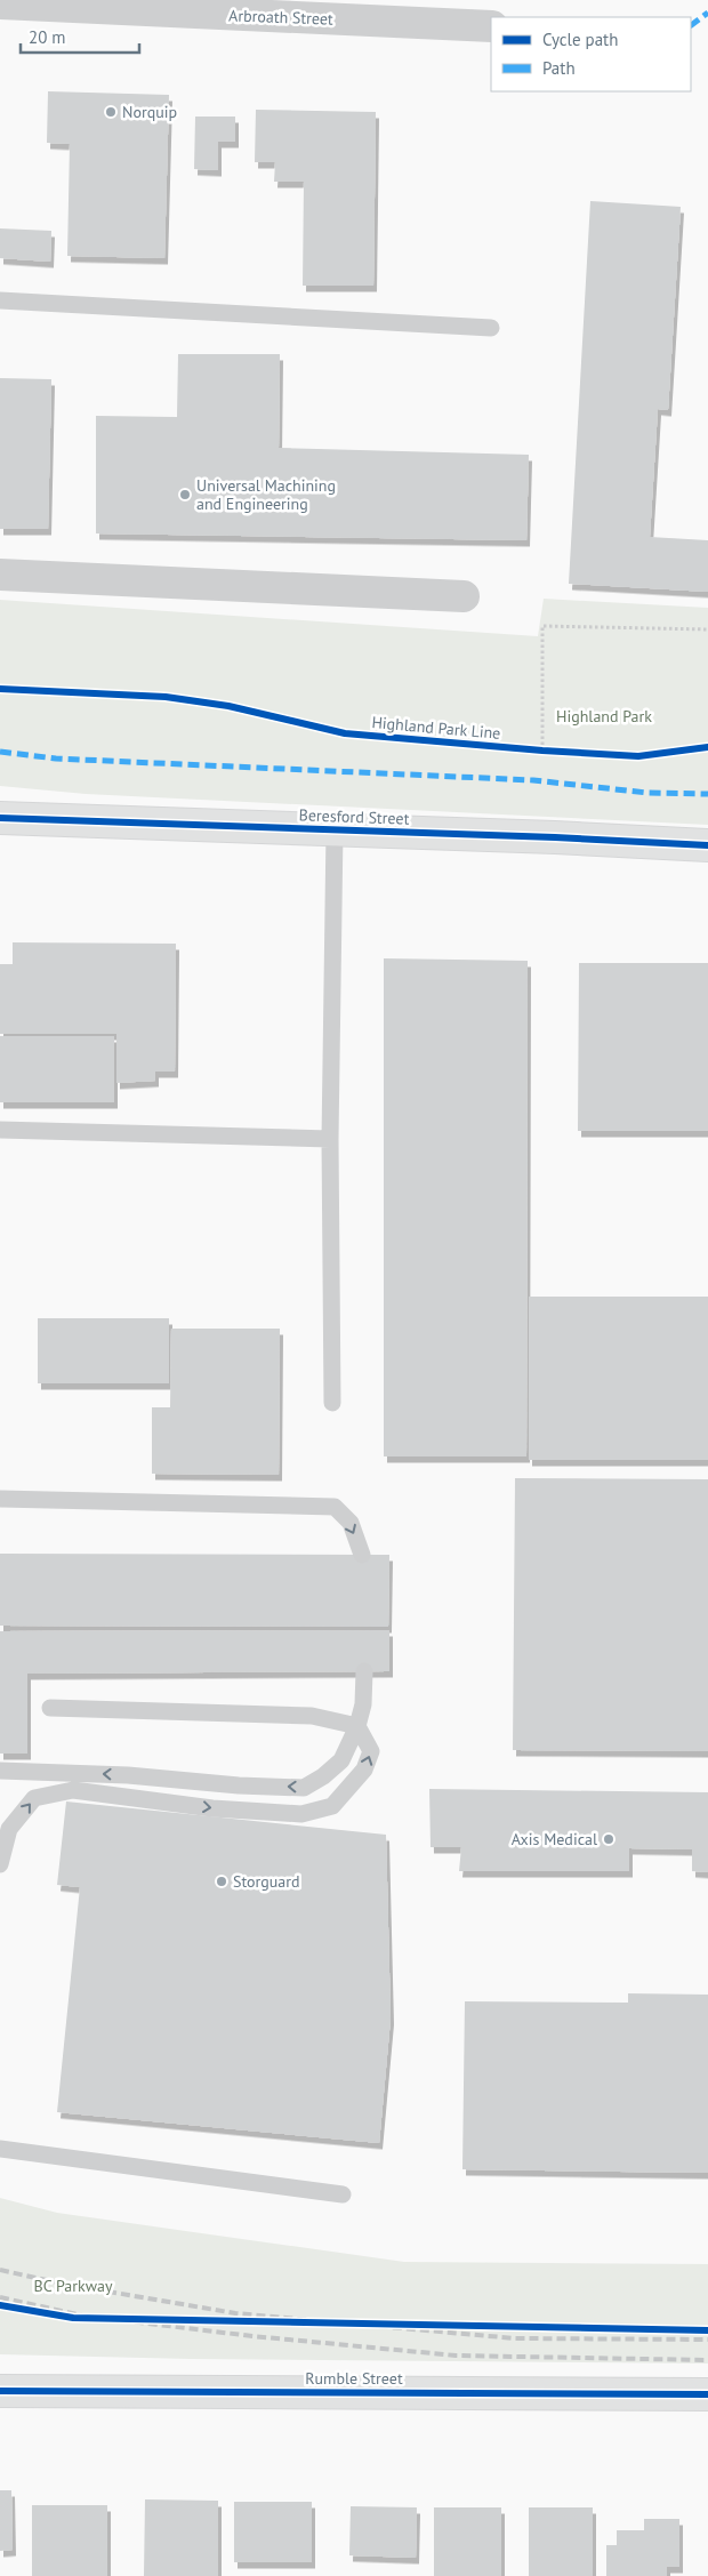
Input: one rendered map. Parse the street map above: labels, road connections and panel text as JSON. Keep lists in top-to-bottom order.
{
  "streets": {
    "street": ["Arbroath Street", "Beresford Street", "Rumble Street"],
    "cycle path": ["Highland Park Line"]
  },
  "parks": ["Highland Park", "BC Parkway"],
  "places": [
    "Norquip",
    "Universal Machining and Engineering",
    "Axis Medical",
    "Storguard"
  ],
  "legend": ["Cycle path", "Path"],
  "scale_bar": "20 m"
}
